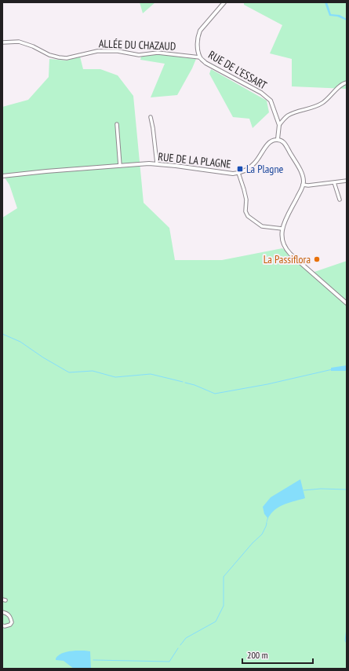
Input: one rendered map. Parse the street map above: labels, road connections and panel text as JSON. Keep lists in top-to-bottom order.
{
  "streets": {
    "street": ["ALLÉE DU CHAZAUD", "RUE DE L'ESSART", "RUE DE LA PLAGNE"]
  },
  "crossings": [
    ["ALLÉE DU CHAZAUD", "RUE DE L'ESSART"],
    ["RUE DE L'ESSART", "RUE DE LA PLAGNE"]
  ],
  "places": {
    "transit": ["La Plagne"],
    "other": ["La Passiflora"]
  },
  "scale_bar": "200 m"
}
